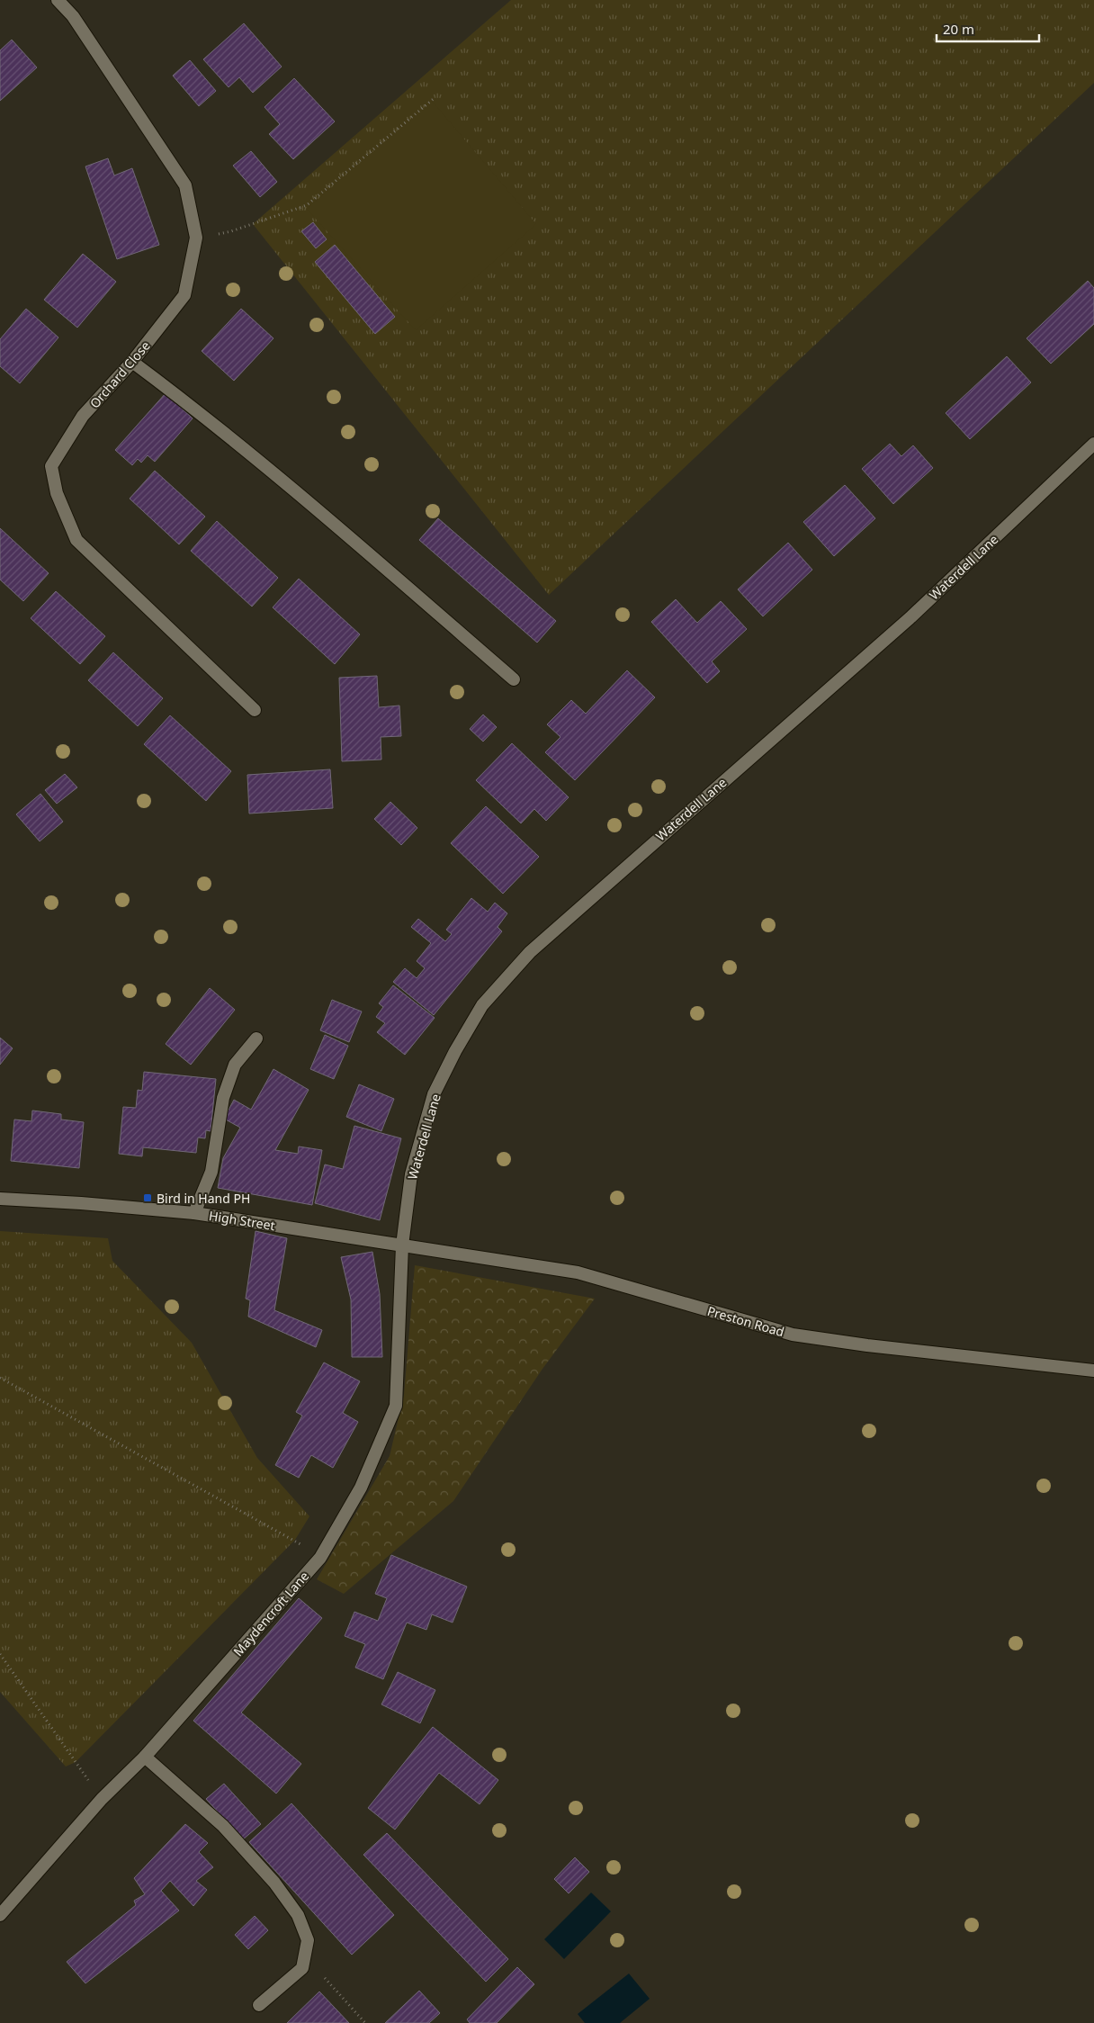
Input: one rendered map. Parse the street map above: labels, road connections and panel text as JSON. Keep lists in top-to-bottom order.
{
  "streets": {
    "street": [
      "Orchard Close",
      "Waterdell Lane",
      "High Street",
      "Preston Road",
      "Maydencroft Lane"
    ]
  },
  "crossings": [
    ["Waterdell Lane", "High Street"],
    ["Waterdell Lane", "Preston Road"],
    ["Waterdell Lane", "Maydencroft Lane"],
    ["High Street", "Preston Road"],
    ["High Street", "Maydencroft Lane"],
    ["Preston Road", "Maydencroft Lane"]
  ],
  "places": {
    "transit": ["Bird in Hand PH"]
  },
  "scale_bar": "20 m"
}
